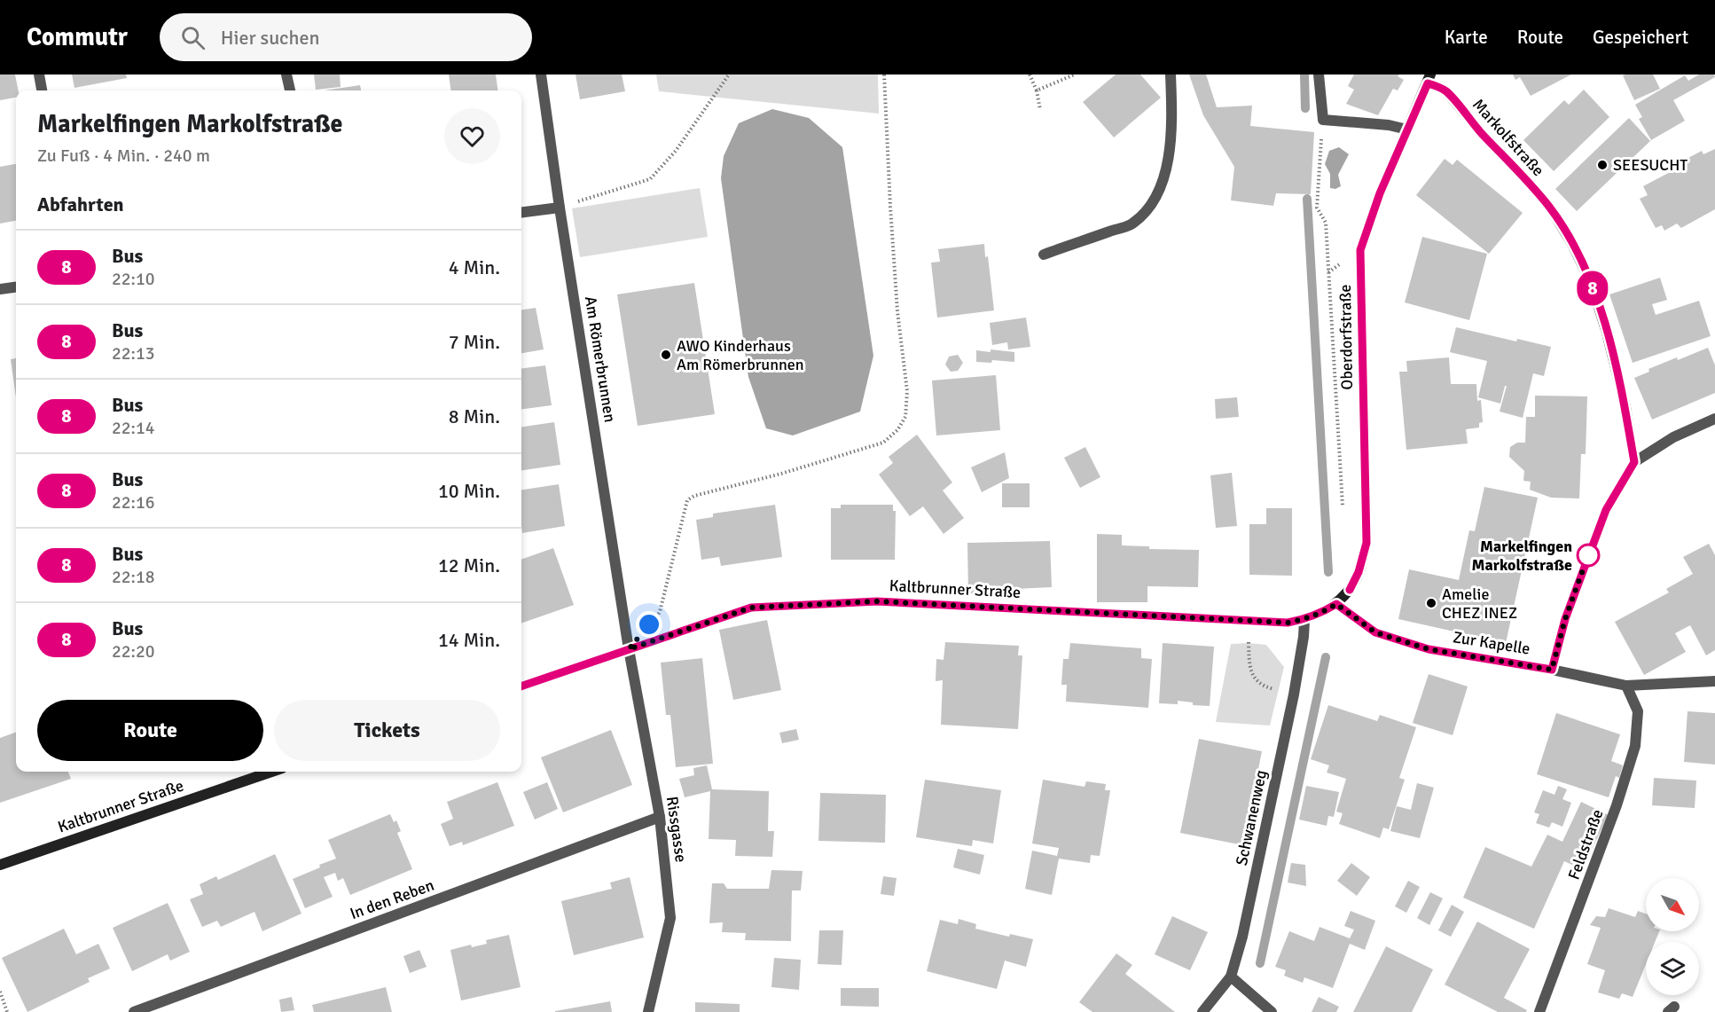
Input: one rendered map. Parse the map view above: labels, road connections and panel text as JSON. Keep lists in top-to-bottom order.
{
  "streets": {
    "street": [
      "Markolfstraße",
      "Oberdorfstraße",
      "Am Römerbrunnen",
      "Kaltbrunner Straße",
      "Zur Kapelle",
      "Schwanenweg",
      "Rissgasse",
      "Feldstraße",
      "In den Reben"
    ]
  },
  "crossings": [
    ["Markolfstraße", "Oberdorfstraße"],
    ["Oberdorfstraße", "Kaltbrunner Straße"],
    ["Oberdorfstraße", "Zur Kapelle"],
    ["Am Römerbrunnen", "Kaltbrunner Straße"],
    ["Am Römerbrunnen", "Rissgasse"],
    ["Kaltbrunner Straße", "Zur Kapelle"],
    ["Kaltbrunner Straße", "Schwanenweg"],
    ["Kaltbrunner Straße", "Rissgasse"],
    ["Zur Kapelle", "Feldstraße"],
    ["Rissgasse", "In den Reben"]
  ],
  "places": [
    "SEESUCHT",
    "AWO Kinderhaus Am Römerbrunnen",
    "Markelfingen Markolfstraße",
    "Amelie CHEZ INEZ"
  ],
  "lines": ["bus line 8"],
  "north": "bottom right",
  "page": {
    "header": "Commutr",
    "search": "Hier suchen",
    "nav": ["Karte", "Route", "Gespeichert"],
    "on_map": "8",
    "heading": [
      ["Markelfingen Markolfstraße", "Zu Fuß · 4 Min. · 240 m"],
      "Abfahrten"
    ],
    "list": [
      {
        "mark": "8",
        "name": "Bus",
        "note": "22:10",
        "value": "4 Min."
      },
      {
        "mark": "8",
        "name": "Bus",
        "note": "22:13",
        "value": "7 Min."
      },
      {
        "mark": "8",
        "name": "Bus",
        "note": "22:14",
        "value": "8 Min."
      },
      {
        "mark": "8",
        "name": "Bus",
        "note": "22:16",
        "value": "10 Min."
      },
      {
        "mark": "8",
        "name": "Bus",
        "note": "22:18",
        "value": "12 Min."
      },
      {
        "mark": "8",
        "name": "Bus",
        "note": "22:20",
        "value": "14 Min."
      }
    ],
    "buttons": ["Route", "Tickets"]
  }
}
